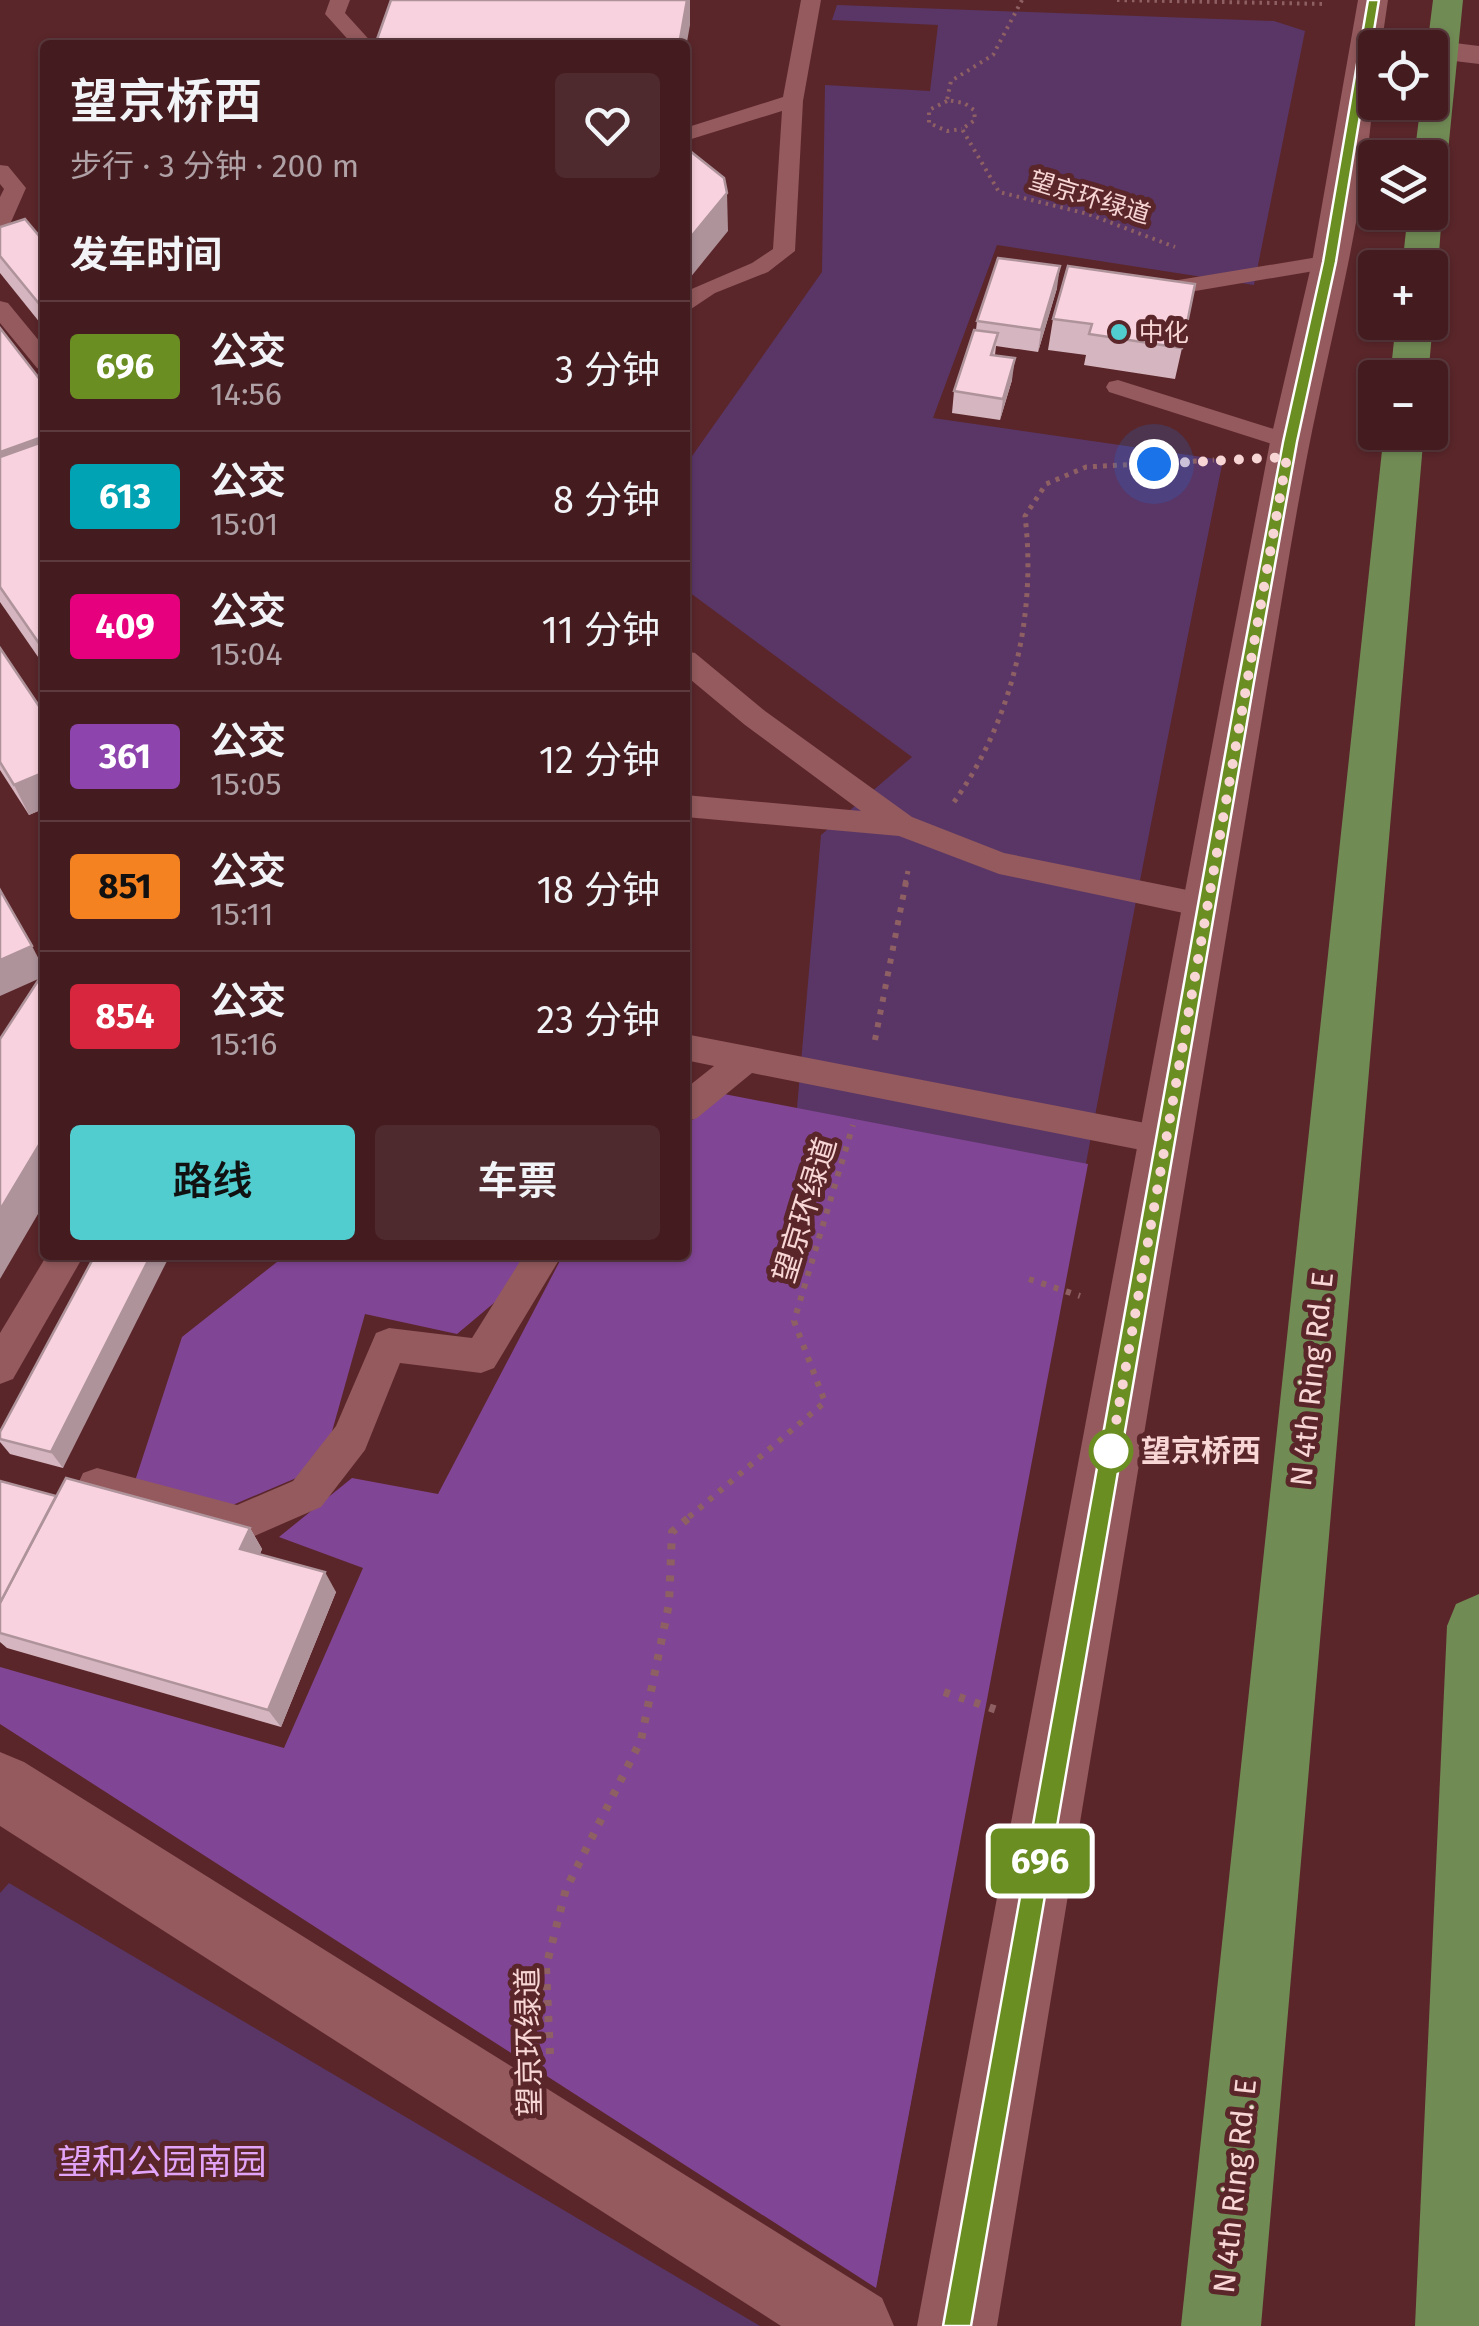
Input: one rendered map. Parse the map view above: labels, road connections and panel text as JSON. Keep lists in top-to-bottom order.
{
  "streets": {
    "highway": ["N 4th Ring Rd. E"],
    "path": ["望京环绿道"]
  },
  "parks": ["望和公园南园"],
  "places": ["中化", "望京桥西"],
  "lines": ["bus line 696"],
  "page": {
    "on_map": "696",
    "map_buttons": ["+", "−"],
    "heading": [
      ["望京桥西", "步行 · 3 分钟 · 200 m"],
      "发车时间"
    ],
    "list": [
      {
        "mark": "696",
        "name": "公交",
        "note": "14:56",
        "value": "3 分钟"
      },
      {
        "mark": "613",
        "name": "公交",
        "note": "15:01",
        "value": "8 分钟"
      },
      {
        "mark": "409",
        "name": "公交",
        "note": "15:04",
        "value": "11 分钟"
      },
      {
        "mark": "361",
        "name": "公交",
        "note": "15:05",
        "value": "12 分钟"
      },
      {
        "mark": "851",
        "name": "公交",
        "note": "15:11",
        "value": "18 分钟"
      },
      {
        "mark": "854",
        "name": "公交",
        "note": "15:16",
        "value": "23 分钟"
      }
    ],
    "buttons": ["路线", "车票"]
  }
}
